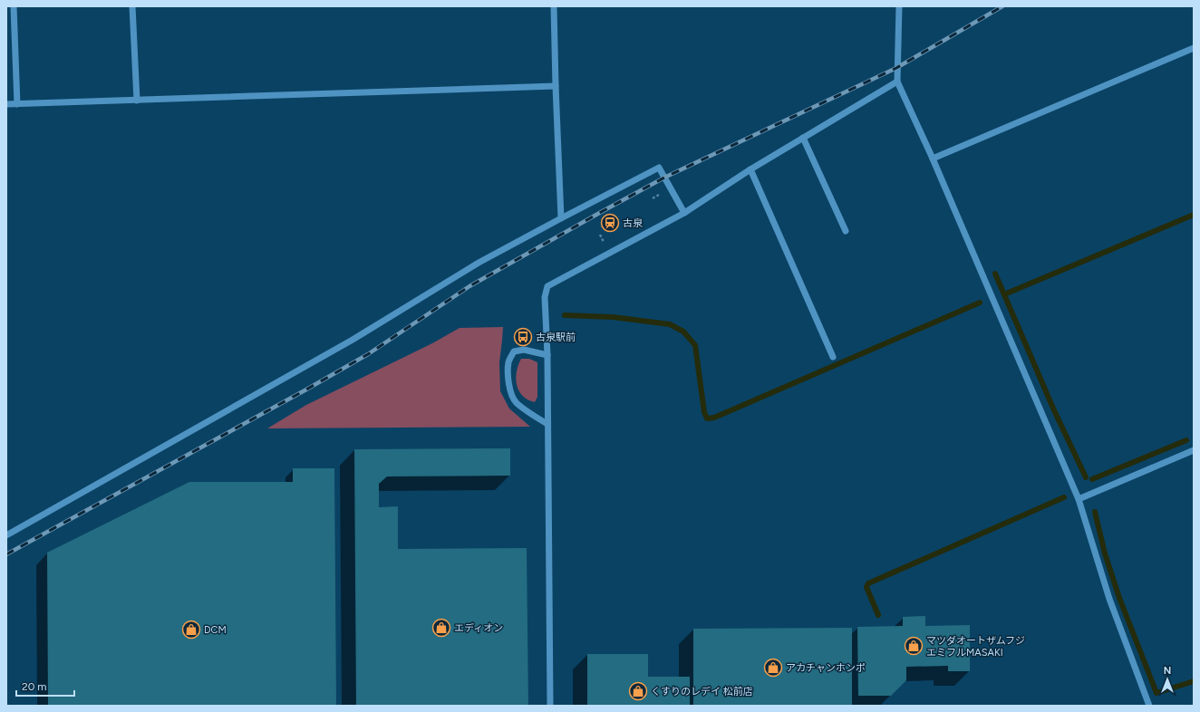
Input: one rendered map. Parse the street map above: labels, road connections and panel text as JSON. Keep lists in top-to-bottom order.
{
  "places": {
    "station": ["古泉"],
    "bus stop": ["古泉駅前"],
    "shop": [
      "エディオン",
      "DCM",
      "マツダオートザムフジ エミフルMASAKI",
      "アカチャンホンポ",
      "くすりのレデイ 松前店"
    ]
  },
  "scale_bar": "20 m",
  "north": "top"
}
